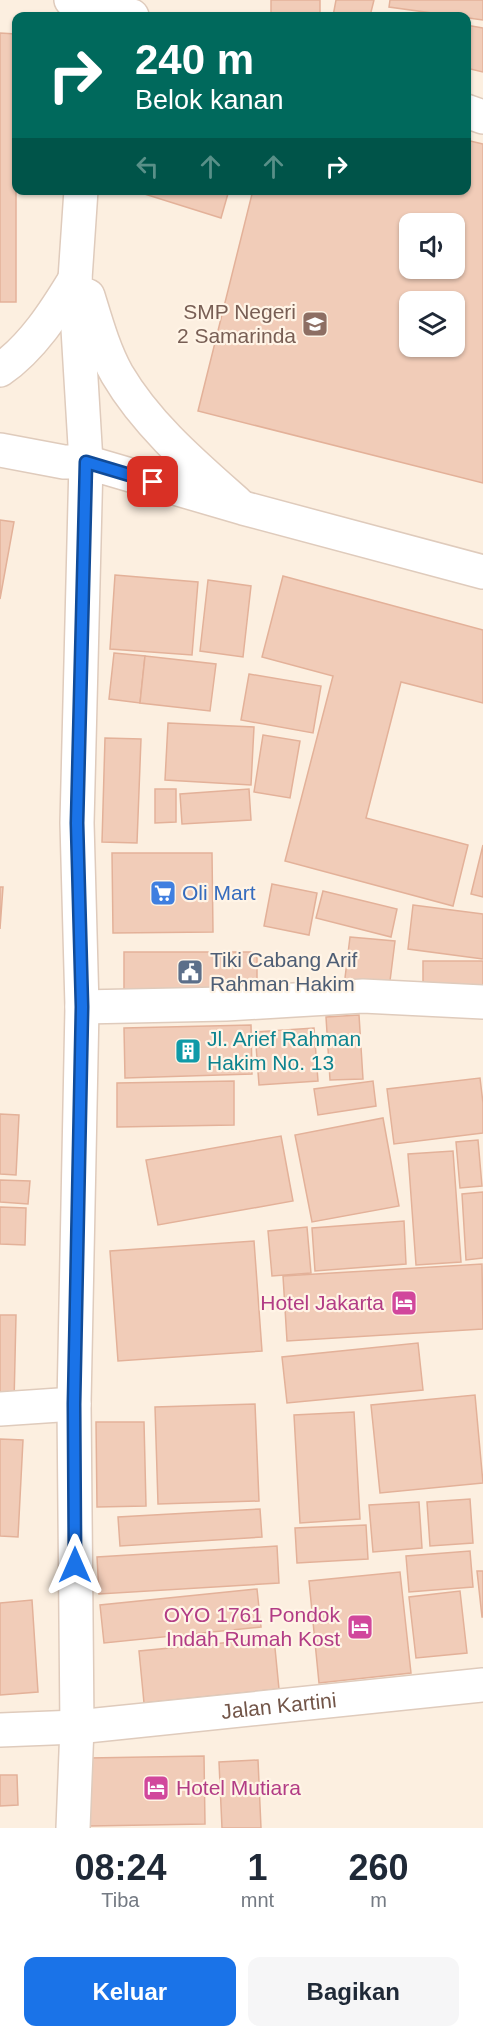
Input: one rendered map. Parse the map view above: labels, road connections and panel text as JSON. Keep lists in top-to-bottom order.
{
  "streets": {
    "street": ["Jalan Kartini"]
  },
  "places": {
    "school or university": ["SMP Negeri 2 Samarinda"],
    "supermarket": ["Oli Mart"],
    "public building": ["Tiki Cabang Arif Rahman Hakim"],
    "building": ["Jl. Arief Rahman Hakim No. 13"],
    "hotel": ["Hotel Jakarta", "OYO 1761 Pondok Indah Rumah Kost", "Hotel Mutiara"]
  },
  "page": {
    "turn": ["240 m", "Belok kanan"],
    "eta": [
      "08:24",
      "Tiba",
      "1",
      "mnt",
      "260",
      "m"
    ],
    "buttons": ["Keluar", "Bagikan"]
  }
}
